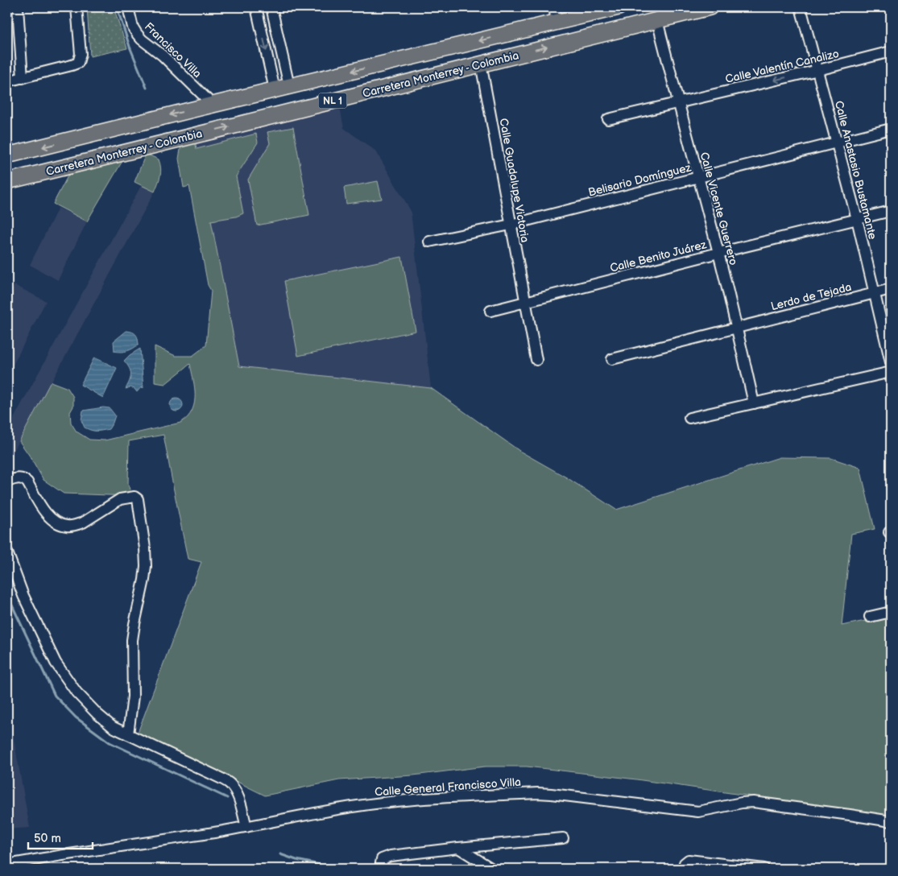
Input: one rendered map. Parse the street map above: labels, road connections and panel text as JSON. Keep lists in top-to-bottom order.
{
  "streets": {
    "main road": ["Carretera Monterrey - Colombia", "NL 1"],
    "street": [
      "Francisco Villa",
      "Calle Valentín Canalizo",
      "Calle Anastasio Bustamante",
      "Belisario Domínguez",
      "Calle Guadalupe Victoria",
      "Calle Vicente Guerrero",
      "Calle Benito Juárez",
      "Lerdo de Tejada",
      "Calle General Francisco Villa"
    ]
  },
  "crossings": [
    ["Francisco Villa", "Carretera Monterrey - Colombia"],
    ["Calle Valentín Canalizo", "Calle Anastasio Bustamante"],
    ["Calle Valentín Canalizo", "Calle Vicente Guerrero"],
    ["Carretera Monterrey - Colombia", "Calle Guadalupe Victoria"],
    ["Carretera Monterrey - Colombia", "Calle Vicente Guerrero"],
    ["Calle Anastasio Bustamante", "Belisario Domínguez"],
    ["Calle Anastasio Bustamante", "Calle Benito Juárez"],
    ["Calle Anastasio Bustamante", "Lerdo de Tejada"],
    ["Belisario Domínguez", "Calle Guadalupe Victoria"],
    ["Belisario Domínguez", "Calle Vicente Guerrero"],
    ["Calle Guadalupe Victoria", "Calle Benito Juárez"],
    ["Calle Vicente Guerrero", "Calle Benito Juárez"],
    ["Calle Vicente Guerrero", "Lerdo de Tejada"]
  ],
  "one_way": ["Calle Valentín Canalizo"],
  "scale_bar": "50 m"
}
